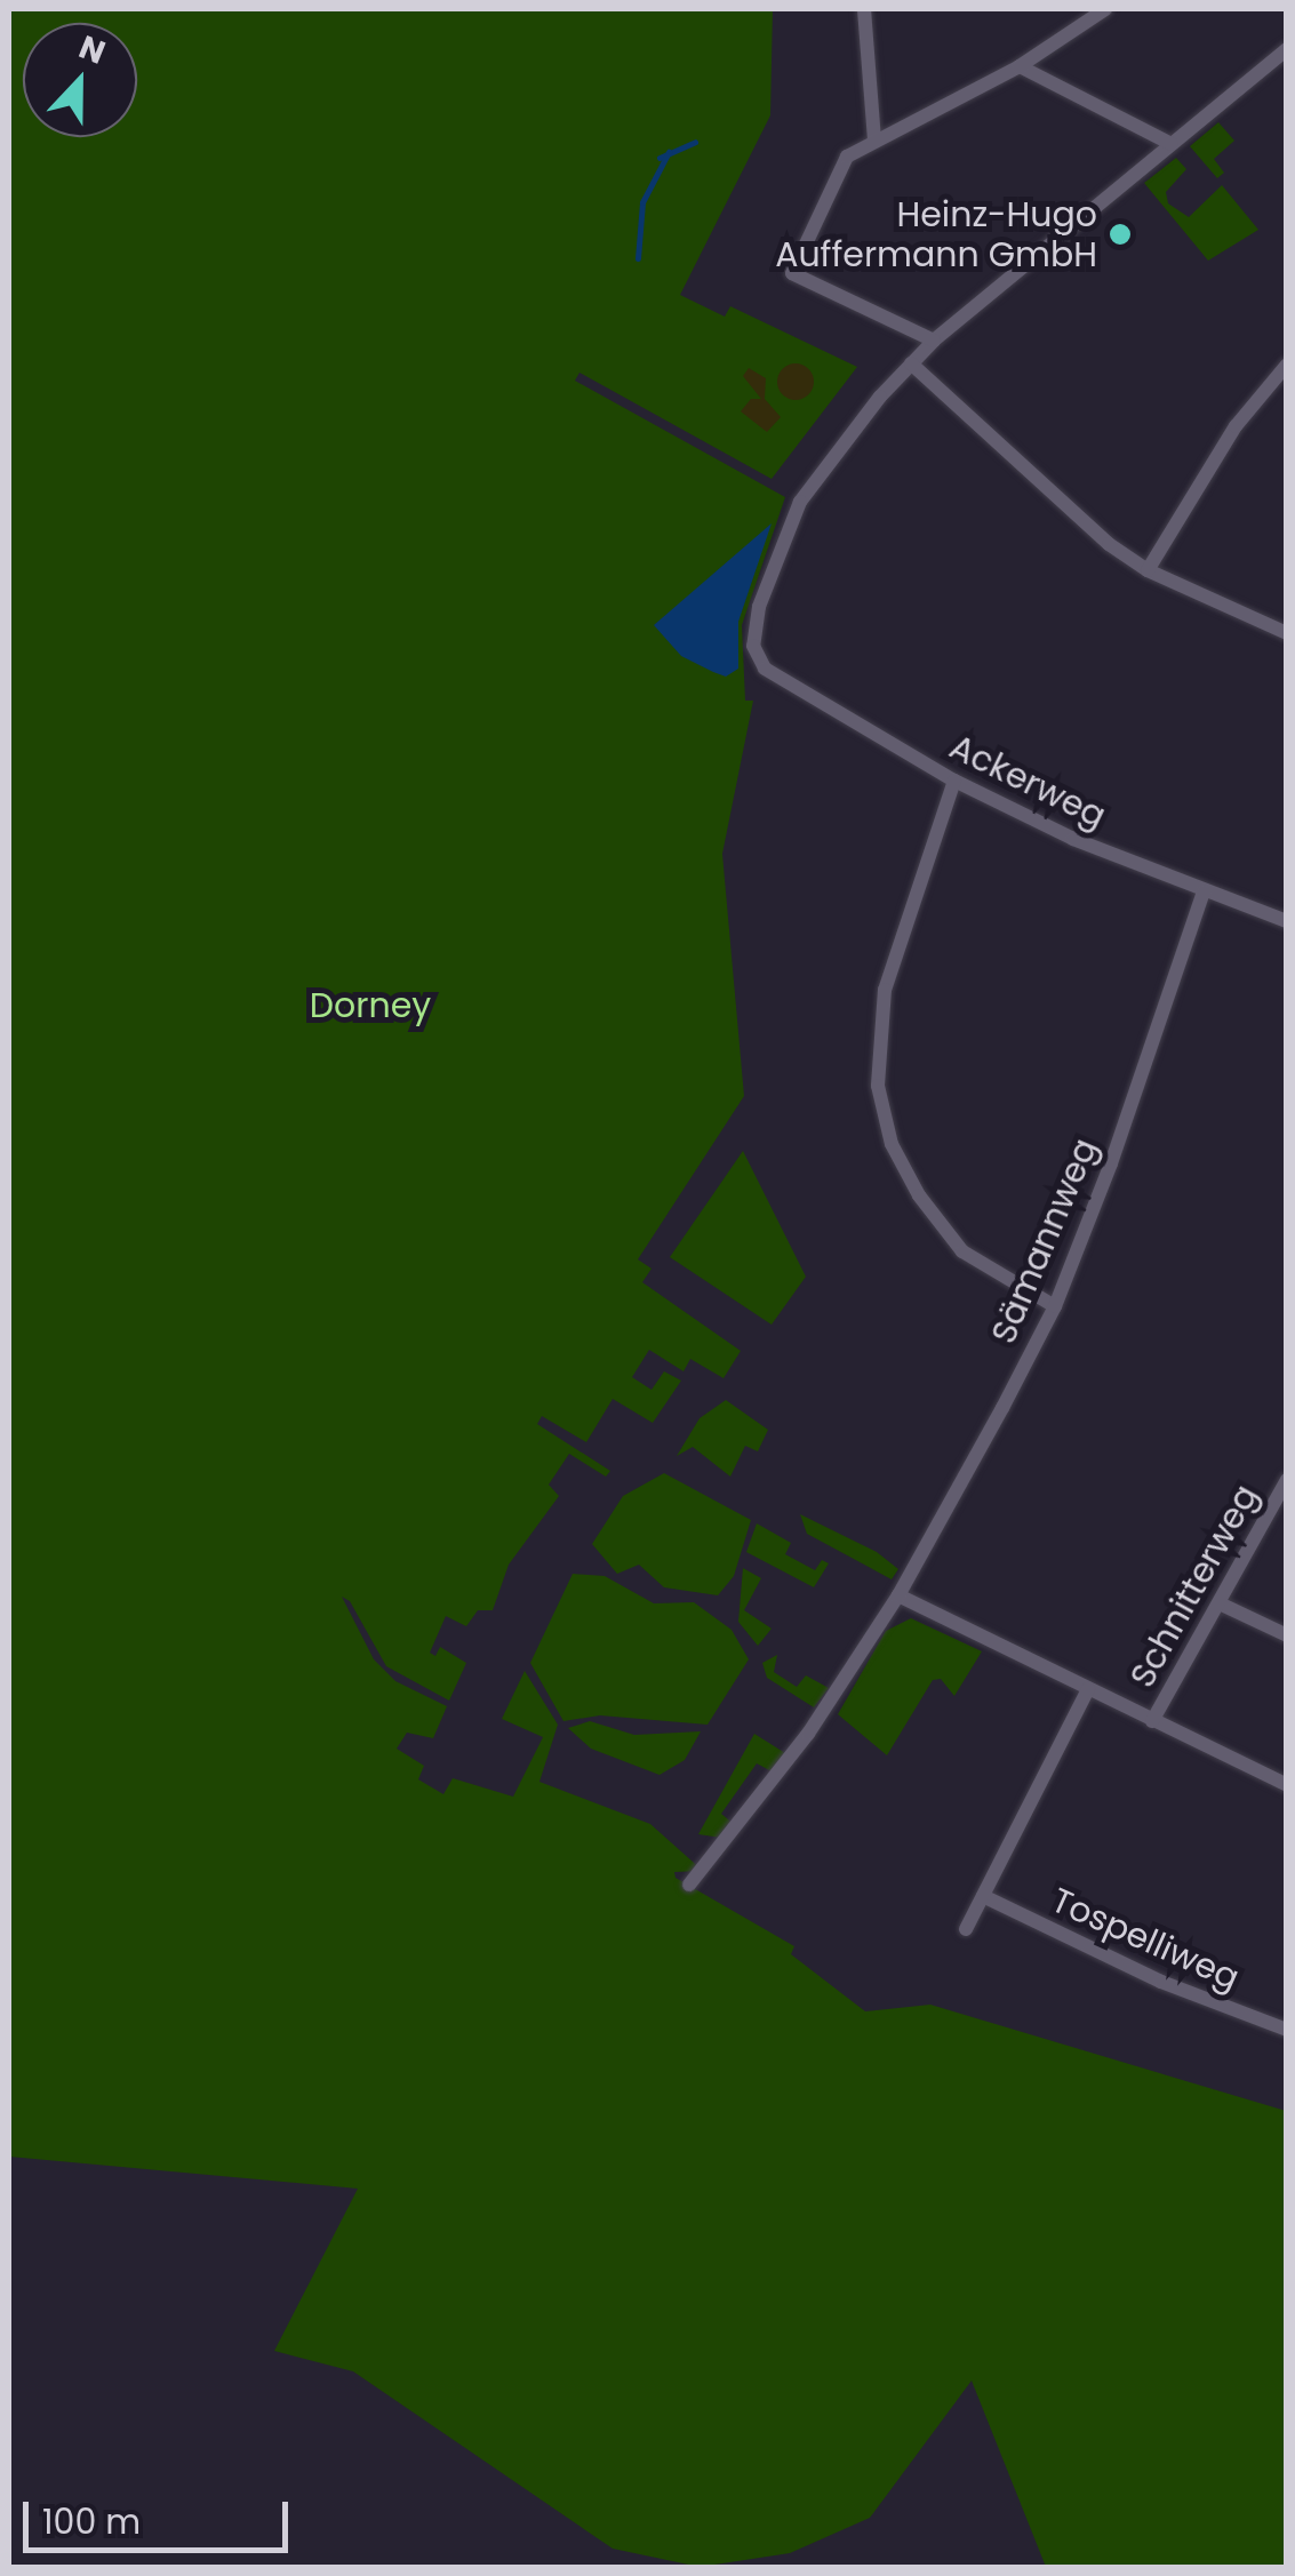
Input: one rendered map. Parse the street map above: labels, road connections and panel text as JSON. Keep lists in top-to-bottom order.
{
  "streets": {
    "street": [
      "Ackerweg",
      "Sämannweg",
      "Schnitterweg",
      "Tospelliweg"
    ]
  },
  "crossings": [
    ["Ackerweg", "Sämannweg"]
  ],
  "parks": ["Dorney"],
  "places": ["Heinz-Hugo Auffermann GmbH"],
  "scale_bar": "100 m",
  "north": "top"
}
